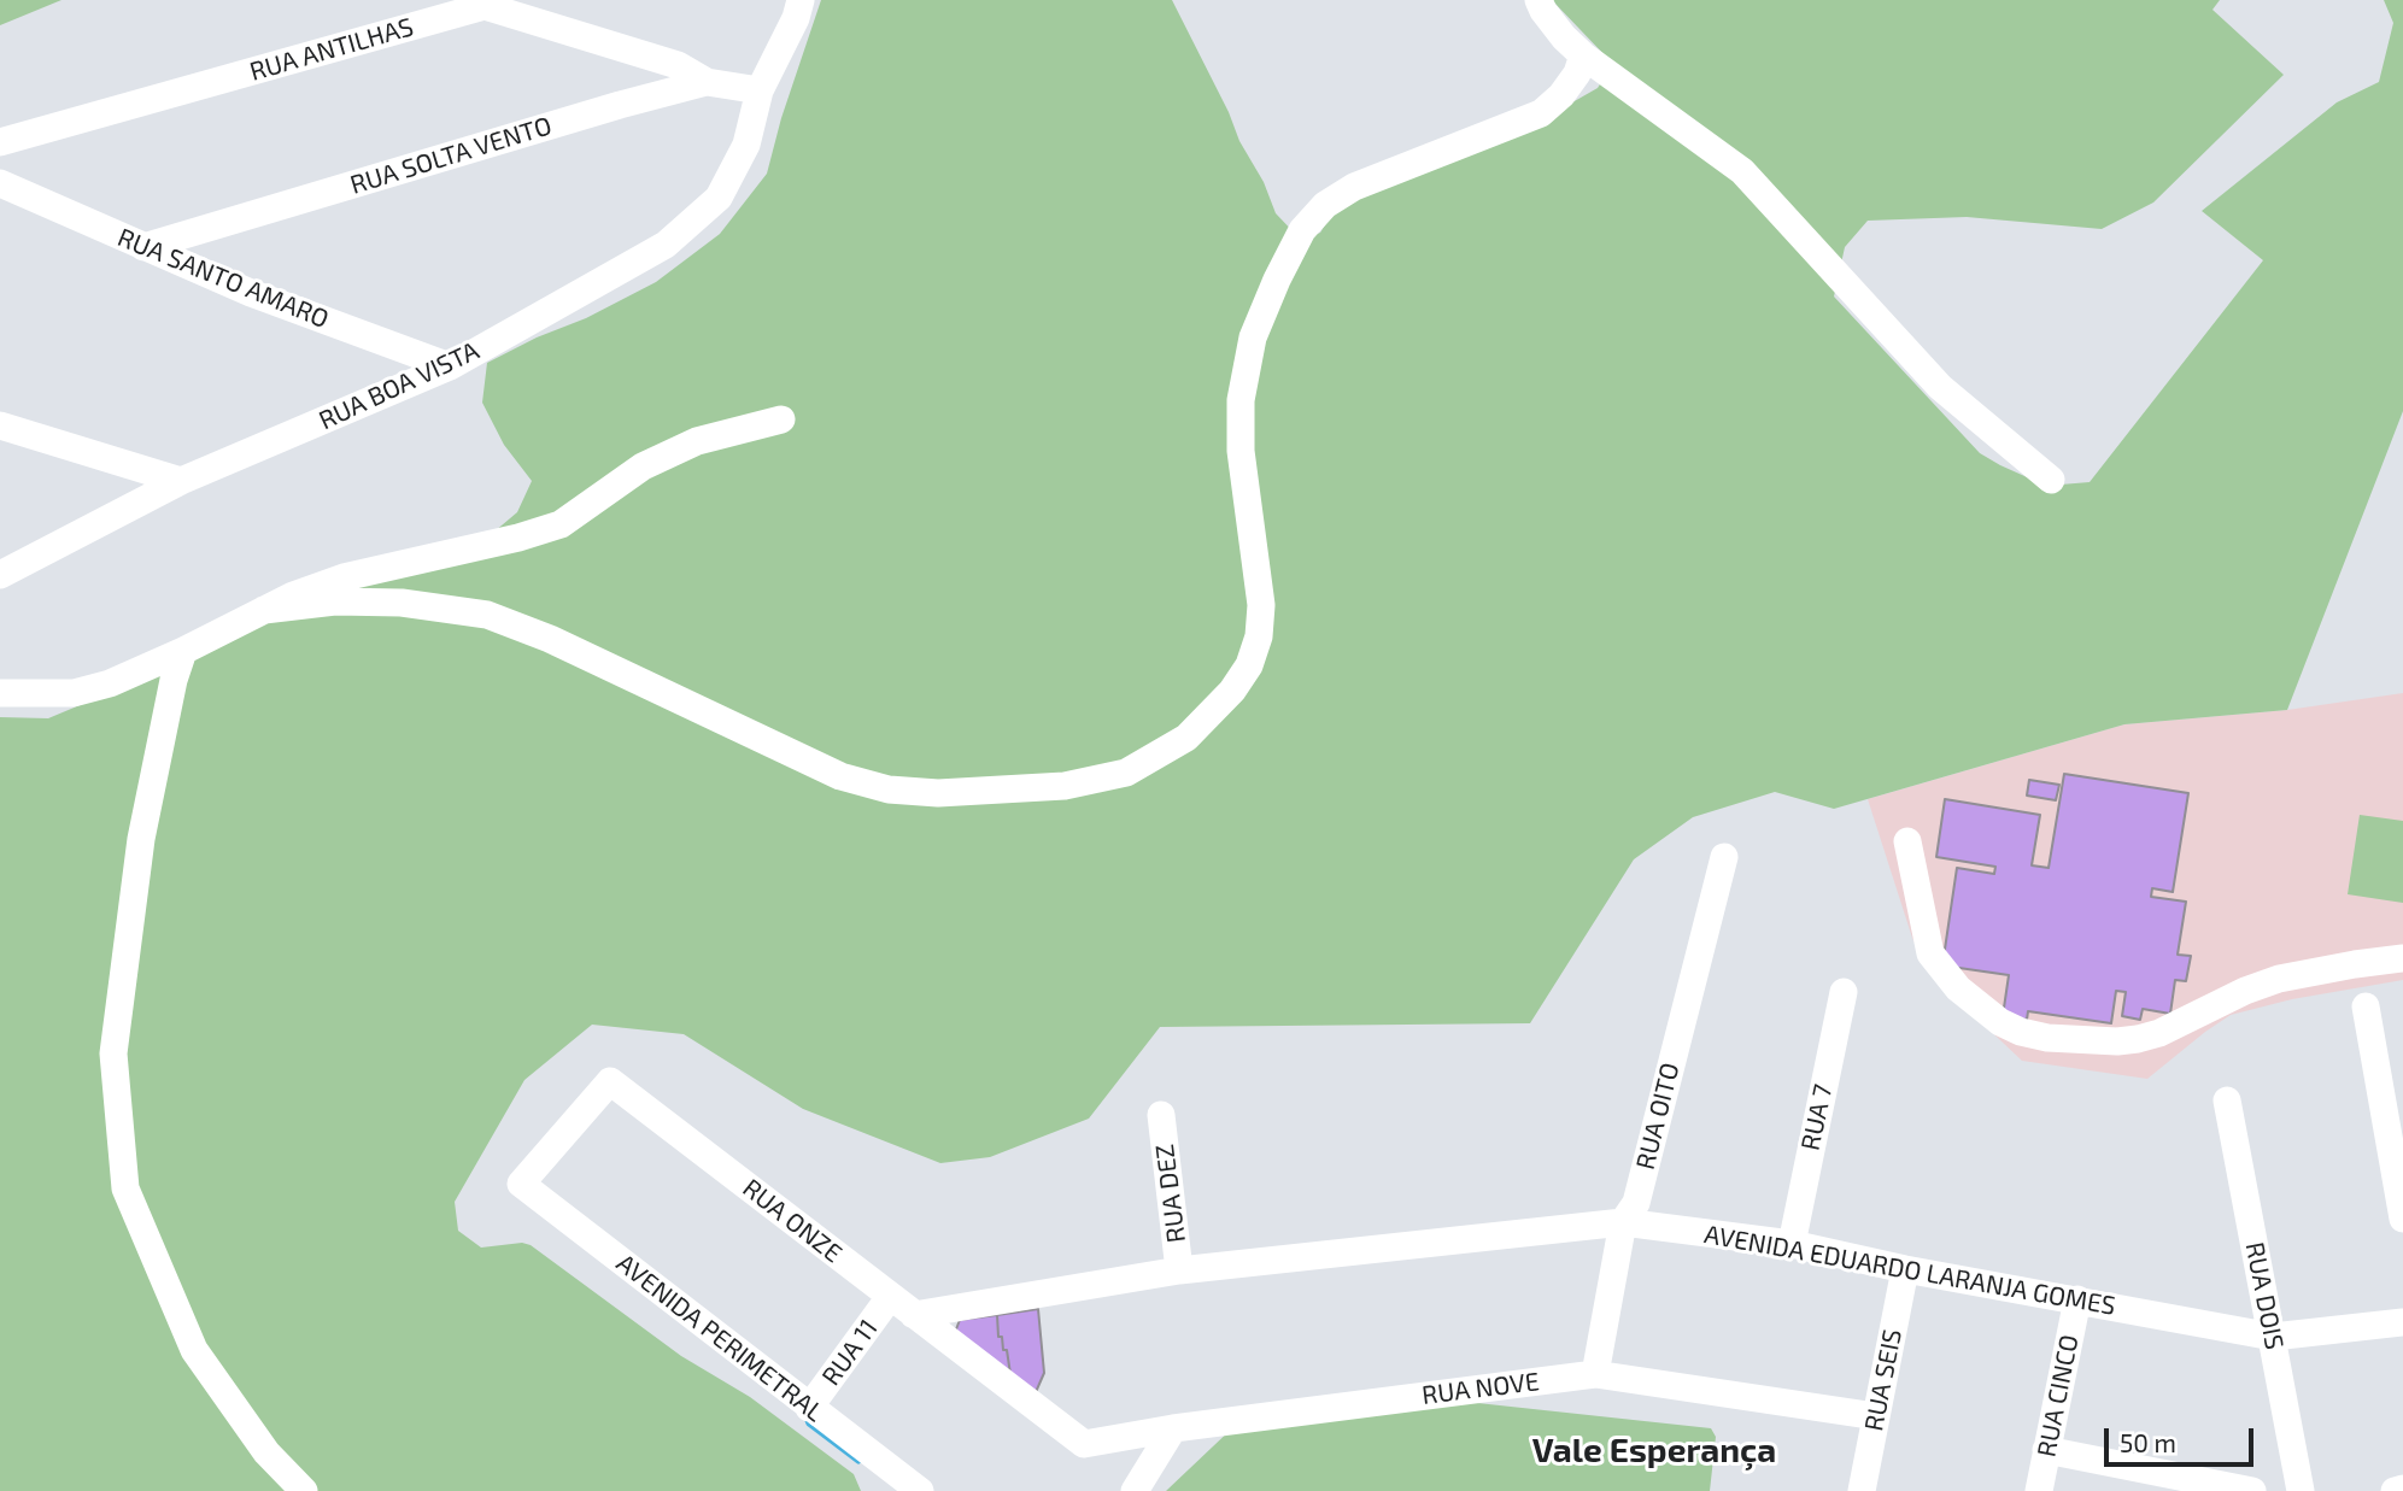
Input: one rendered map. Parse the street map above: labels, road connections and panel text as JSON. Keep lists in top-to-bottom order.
{
  "streets": {
    "street": [
      "RUA ANTILHAS",
      "RUA SOLTA VENTO",
      "RUA SANTO AMARO",
      "RUA BOA VISTA",
      "RUA OITO",
      "RUA 7",
      "RUA DEZ",
      "RUA ONZE",
      "AVENIDA EDUARDO LARANJA GOMES",
      "RUA DOIS",
      "AVENIDA PERIMETRAL",
      "RUA 11",
      "RUA SEIS",
      "RUA NOVE",
      "RUA CINCO"
    ]
  },
  "crossings": [
    ["RUA ANTILHAS", "RUA SOLTA VENTO"],
    ["RUA SOLTA VENTO", "RUA SANTO AMARO"],
    ["RUA SOLTA VENTO", "RUA BOA VISTA"],
    ["RUA SANTO AMARO", "RUA BOA VISTA"],
    ["RUA OITO", "AVENIDA EDUARDO LARANJA GOMES"],
    ["RUA OITO", "RUA NOVE"],
    ["RUA 7", "AVENIDA EDUARDO LARANJA GOMES"],
    ["RUA DEZ", "AVENIDA EDUARDO LARANJA GOMES"],
    ["RUA ONZE", "AVENIDA EDUARDO LARANJA GOMES"],
    ["RUA ONZE", "AVENIDA PERIMETRAL"],
    ["RUA ONZE", "RUA 11"],
    ["RUA ONZE", "RUA NOVE"],
    ["AVENIDA EDUARDO LARANJA GOMES", "RUA DOIS"],
    ["AVENIDA EDUARDO LARANJA GOMES", "RUA SEIS"],
    ["AVENIDA EDUARDO LARANJA GOMES", "RUA CINCO"],
    ["AVENIDA PERIMETRAL", "RUA 11"],
    ["RUA SEIS", "RUA NOVE"]
  ],
  "districts": ["Vale Esperança"],
  "scale_bar": "50 m"
}
